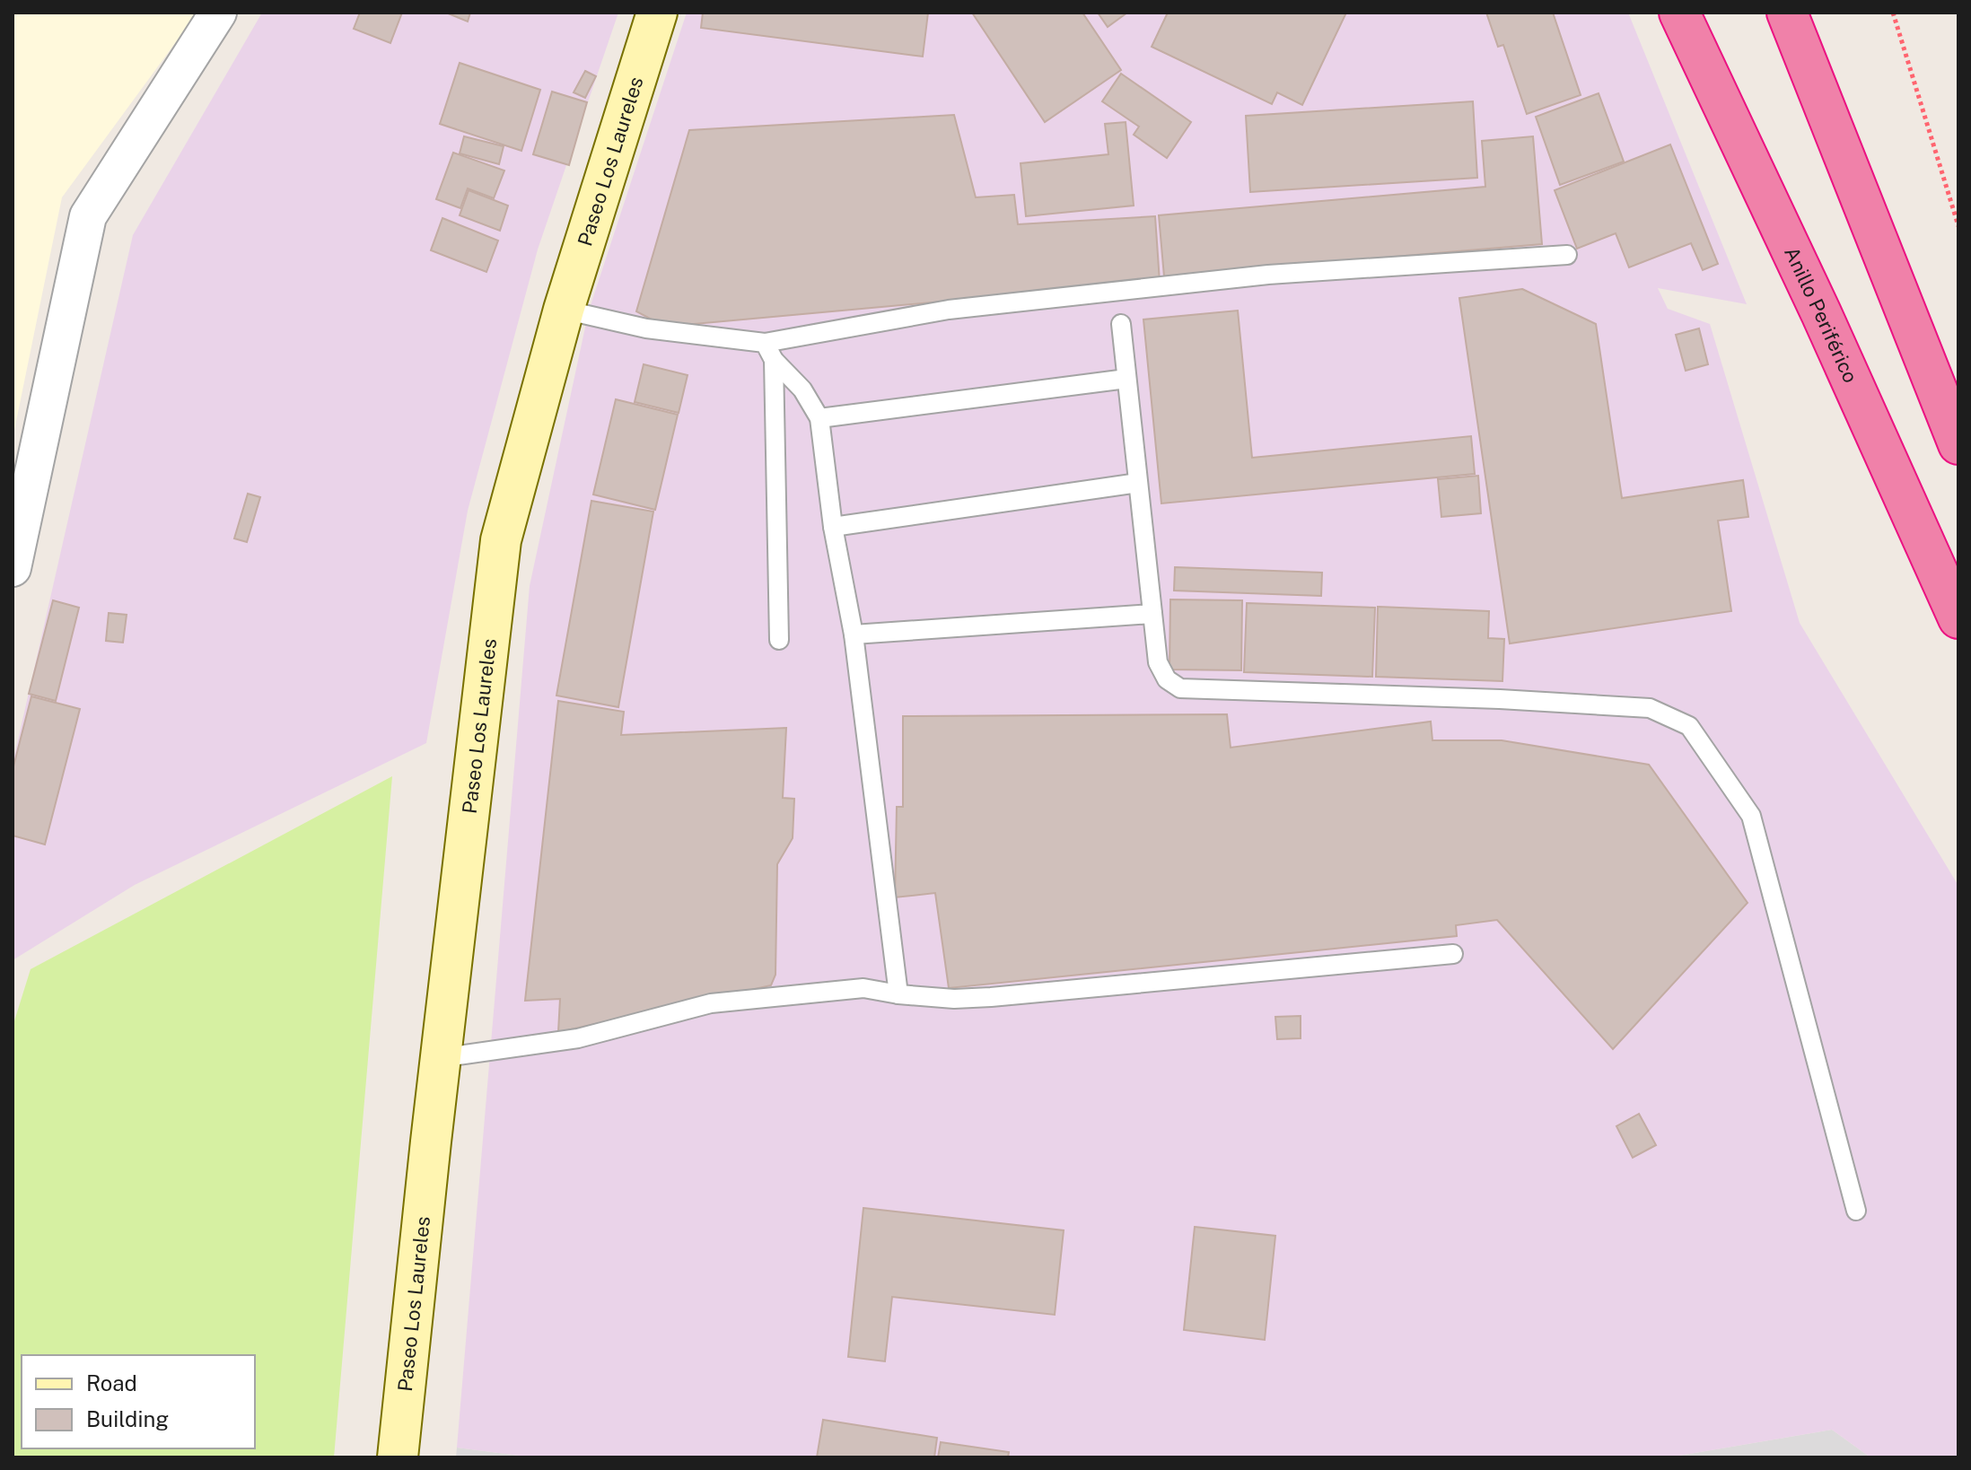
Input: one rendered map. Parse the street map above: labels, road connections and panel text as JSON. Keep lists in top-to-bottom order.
{
  "streets": {
    "highway": ["Anillo Periférico"],
    "street": ["Paseo Los Laureles"]
  },
  "legend": ["Road", "Building"]
}
